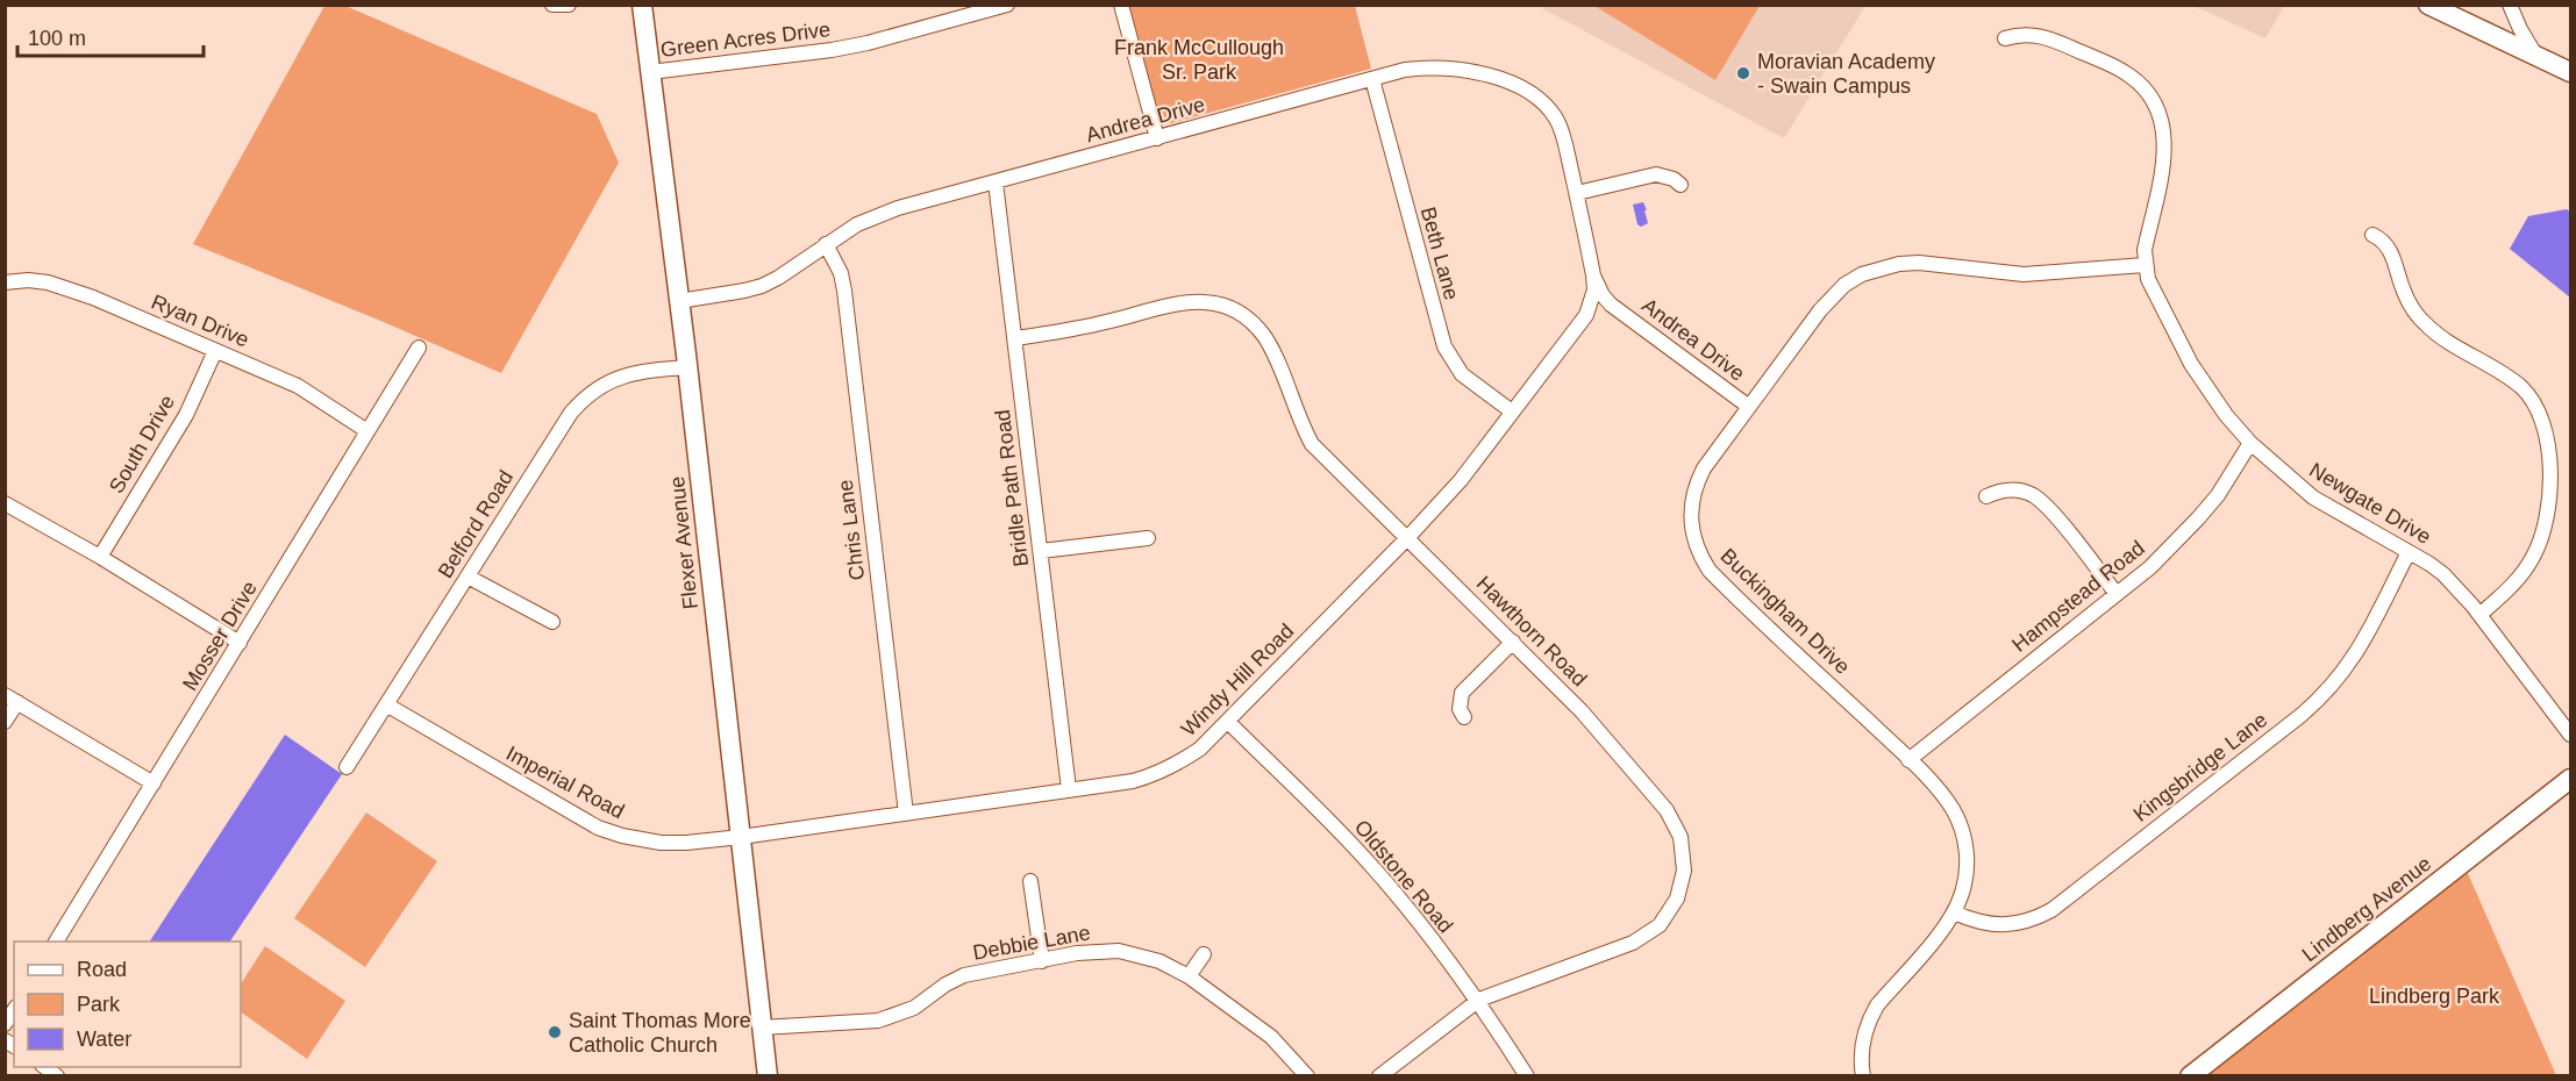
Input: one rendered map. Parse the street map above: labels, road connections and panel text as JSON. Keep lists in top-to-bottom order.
{
  "streets": {
    "street": [
      "Green Acres Drive",
      "Andrea Drive",
      "Beth Lane",
      "Ryan Drive",
      "South Drive",
      "Bridle Path Road",
      "Newgate Drive",
      "Belford Road",
      "Chris Lane",
      "Flexer Avenue",
      "Hampstead Road",
      "Buckingham Drive",
      "Hawthorn Road",
      "Mosser Drive",
      "Windy Hill Road",
      "Kingsbridge Lane",
      "Imperial Road",
      "Oldstone Road",
      "Lindberg Avenue",
      "Debbie Lane"
    ]
  },
  "crossings": [
    ["Green Acres Drive", "Flexer Avenue"],
    ["Andrea Drive", "Beth Lane"],
    ["Andrea Drive", "Bridle Path Road"],
    ["Andrea Drive", "Chris Lane"],
    ["Andrea Drive", "Flexer Avenue"],
    ["Andrea Drive", "Buckingham Drive"],
    ["Andrea Drive", "Windy Hill Road"],
    ["Beth Lane", "Windy Hill Road"],
    ["Ryan Drive", "South Drive"],
    ["Ryan Drive", "Mosser Drive"],
    ["Bridle Path Road", "Hawthorn Road"],
    ["Bridle Path Road", "Windy Hill Road"],
    ["Newgate Drive", "Hampstead Road"],
    ["Newgate Drive", "Buckingham Drive"],
    ["Newgate Drive", "Kingsbridge Lane"],
    ["Belford Road", "Flexer Avenue"],
    ["Belford Road", "Imperial Road"],
    ["Chris Lane", "Windy Hill Road"],
    ["Flexer Avenue", "Windy Hill Road"],
    ["Flexer Avenue", "Imperial Road"],
    ["Flexer Avenue", "Debbie Lane"],
    ["Hampstead Road", "Buckingham Drive"],
    ["Buckingham Drive", "Kingsbridge Lane"],
    ["Hawthorn Road", "Windy Hill Road"],
    ["Hawthorn Road", "Oldstone Road"],
    ["Windy Hill Road", "Imperial Road"],
    ["Windy Hill Road", "Oldstone Road"]
  ],
  "parks": ["Frank McCullough Sr. Park", "Lindberg Park"],
  "places": ["Moravian Academy - Swain Campus", "Saint Thomas More Catholic Church"],
  "legend": ["Road", "Park", "Water"],
  "scale_bar": "100 m"
}
